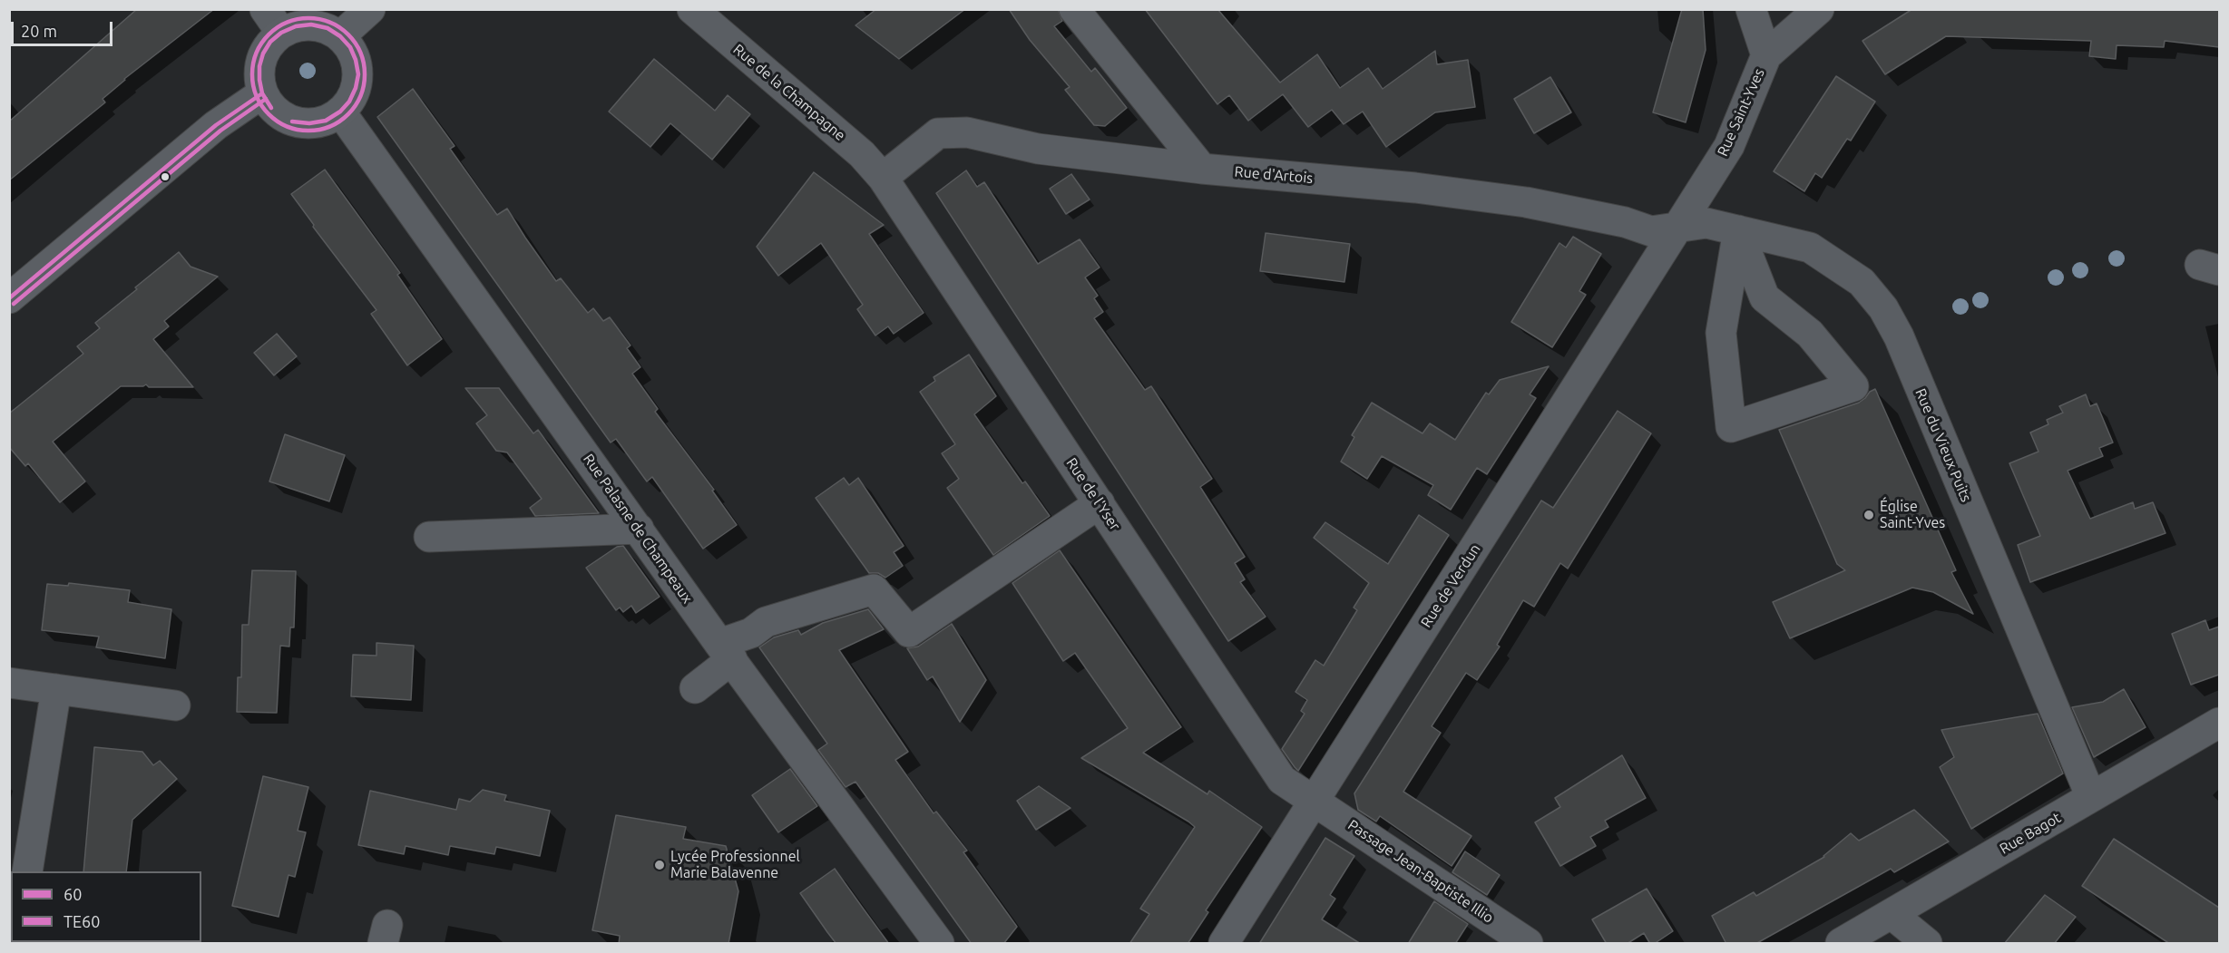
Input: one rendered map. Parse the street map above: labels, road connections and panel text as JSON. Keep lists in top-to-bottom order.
{
  "streets": {
    "street": [
      "Rue de la Champagne",
      "Rue Saint-Yves",
      "Rue d'Artois",
      "Rue du Vieux Puits",
      "Rue de l'Yser",
      "Rue Palasne de Champeaux",
      "Rue de Verdun",
      "Rue Bagot",
      "Passage Jean-Baptiste Illio"
    ]
  },
  "crossings": [
    ["Rue de la Champagne", "Rue d'Artois"],
    ["Rue de la Champagne", "Rue de l'Yser"],
    ["Rue Saint-Yves", "Rue d'Artois"],
    ["Rue Saint-Yves", "Rue du Vieux Puits"],
    ["Rue Saint-Yves", "Rue de Verdun"],
    ["Rue d'Artois", "Rue du Vieux Puits"],
    ["Rue d'Artois", "Rue de l'Yser"],
    ["Rue d'Artois", "Rue de Verdun"],
    ["Rue du Vieux Puits", "Rue de Verdun"],
    ["Rue du Vieux Puits", "Rue Bagot"],
    ["Rue de l'Yser", "Rue de Verdun"],
    ["Rue de l'Yser", "Passage Jean-Baptiste Illio"],
    ["Rue de Verdun", "Passage Jean-Baptiste Illio"]
  ],
  "places": ["Église Saint-Yves", "Lycée Professionnel Marie Balavenne"],
  "lines": ["transit line TE60", "transit line 60"],
  "legend": ["60", "TE60"],
  "scale_bar": "20 m"
}
